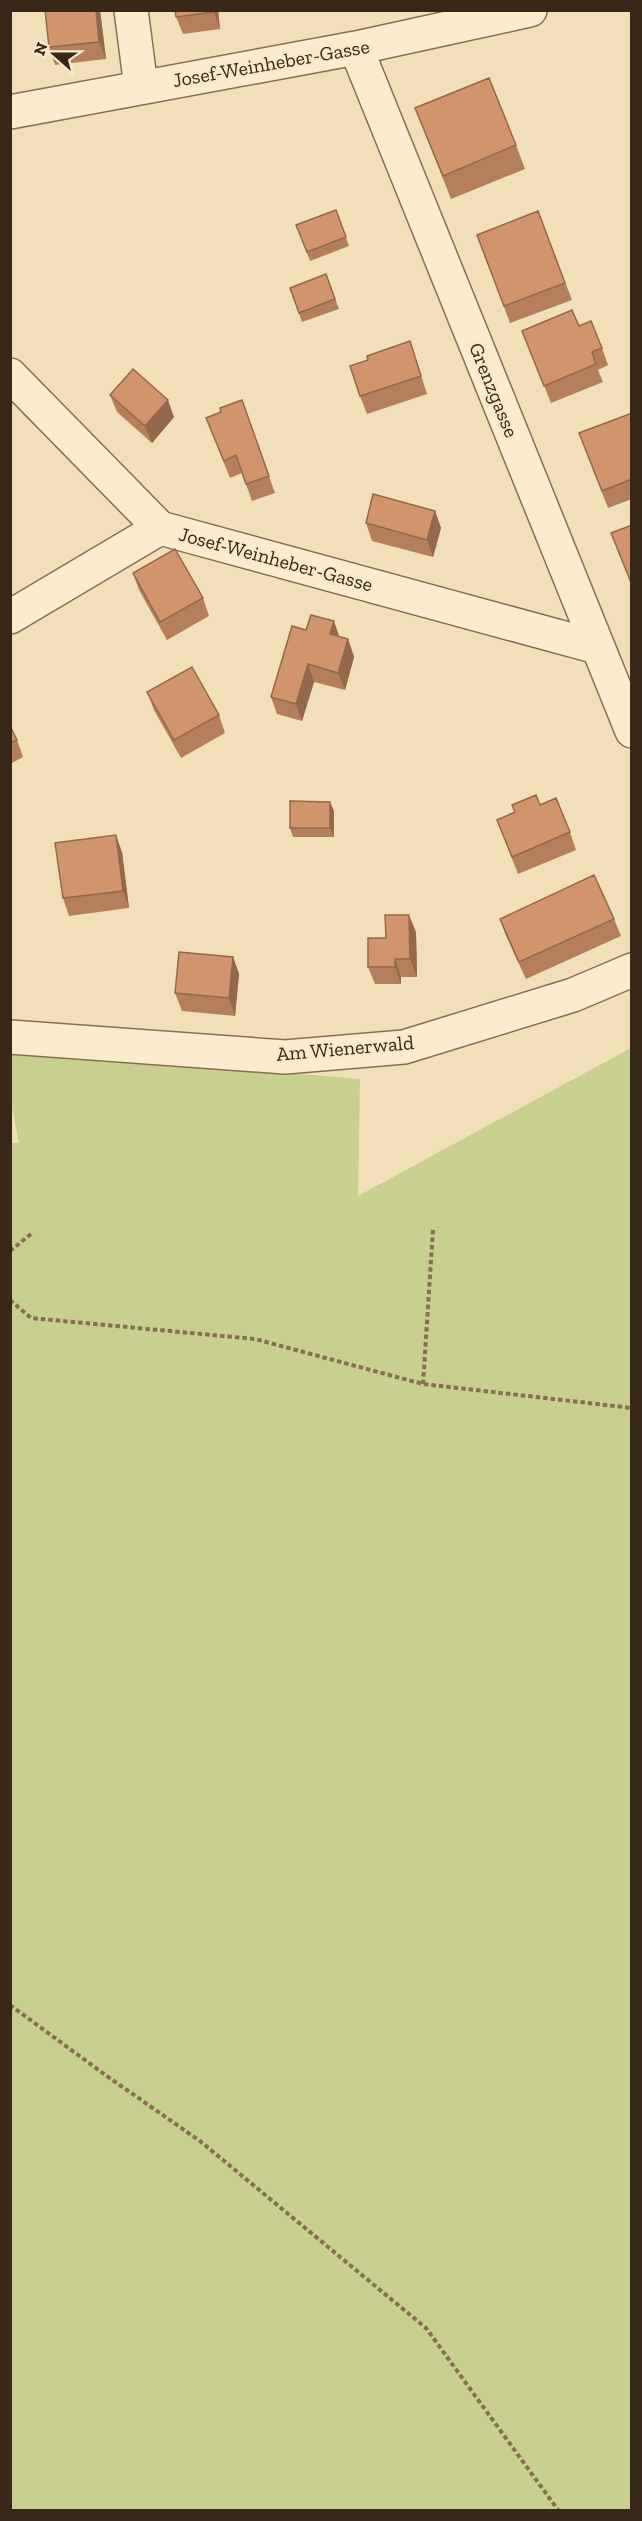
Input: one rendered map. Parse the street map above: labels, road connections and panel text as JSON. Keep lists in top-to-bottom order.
{
  "streets": {
    "street": ["Josef-Weinheber-Gasse", "Grenzgasse", "Am Wienerwald"]
  },
  "crossings": [
    ["Josef-Weinheber-Gasse", "Grenzgasse"]
  ],
  "north": "left"
}
